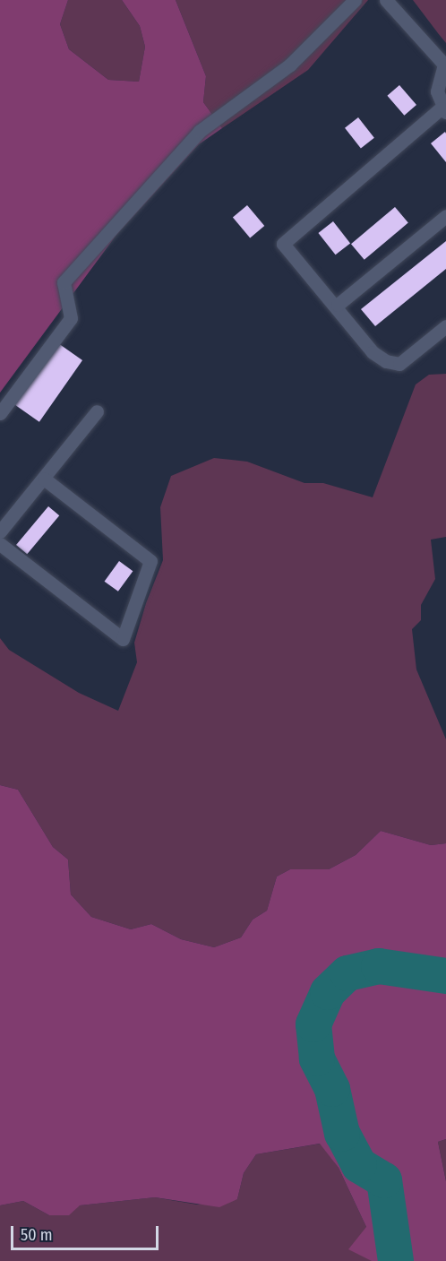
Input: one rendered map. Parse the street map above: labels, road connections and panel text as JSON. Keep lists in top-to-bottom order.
{
  "scale_bar": "50 m"
}
